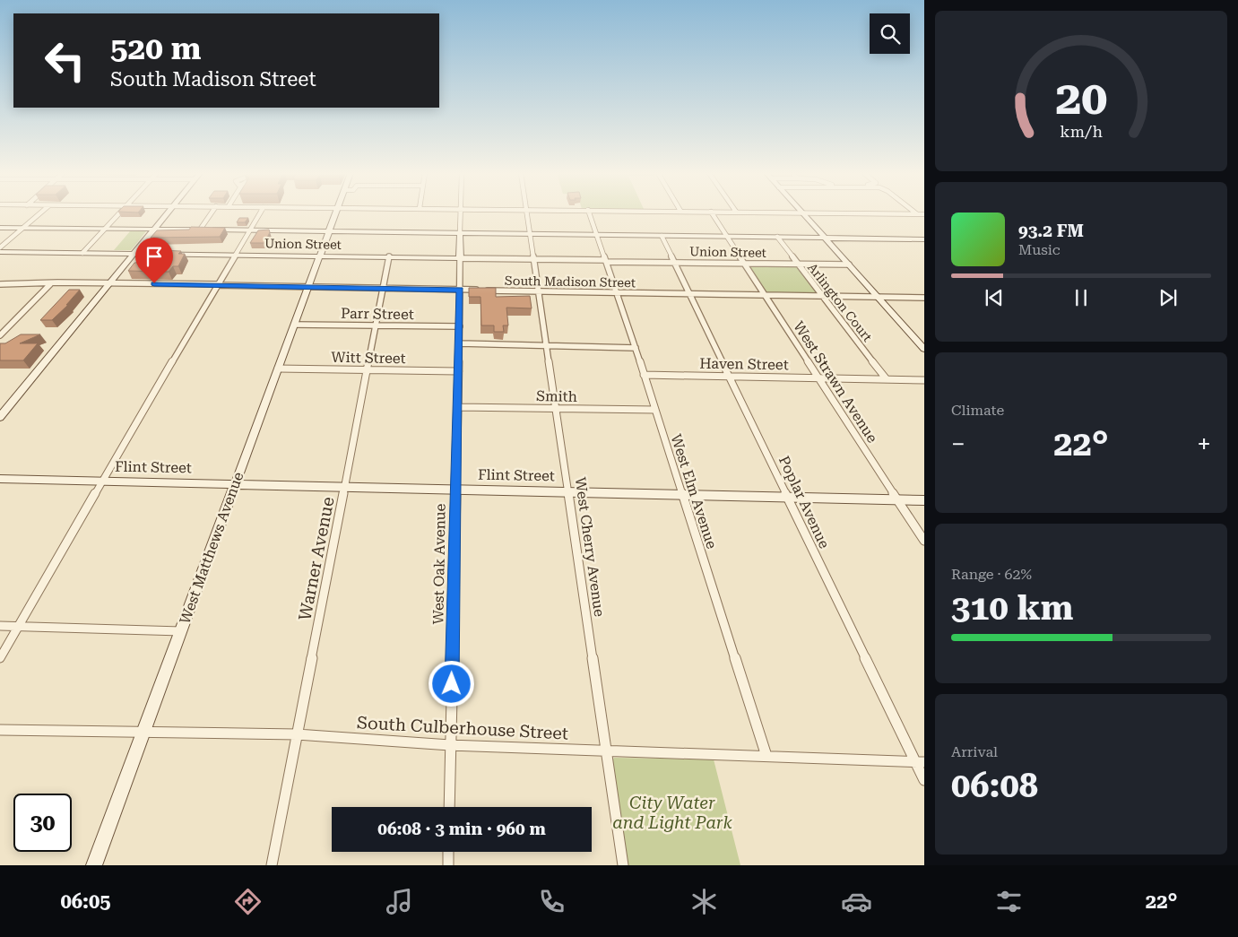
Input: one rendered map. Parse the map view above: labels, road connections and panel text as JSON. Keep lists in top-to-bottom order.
{
  "streets": {
    "main road": [
      "Union Street",
      "Flint Street",
      "West Matthews Avenue",
      "West Oak Avenue"
    ],
    "street": [
      "South Madison Street",
      "Arlington Court",
      "Parr Street",
      "Witt Street",
      "Haven Street",
      "West Strawn Avenue",
      "Smith",
      "West Elm Avenue",
      "Poplar Avenue",
      "West Cherry Avenue",
      "Warner Avenue",
      "South Culberhouse Street"
    ]
  },
  "crossings": [
    ["Union Street", "Arlington Court"],
    ["Union Street", "West Strawn Avenue"],
    ["Union Street", "West Elm Avenue"],
    ["Union Street", "Poplar Avenue"],
    ["Union Street", "West Cherry Avenue"],
    ["Union Street", "West Matthews Avenue"],
    ["Union Street", "Warner Avenue"],
    ["Union Street", "West Oak Avenue"],
    ["South Madison Street", "Arlington Court"],
    ["South Madison Street", "West Strawn Avenue"],
    ["South Madison Street", "West Elm Avenue"],
    ["South Madison Street", "Poplar Avenue"],
    ["South Madison Street", "West Cherry Avenue"],
    ["South Madison Street", "West Matthews Avenue"],
    ["South Madison Street", "Warner Avenue"],
    ["South Madison Street", "West Oak Avenue"],
    ["Arlington Court", "Haven Street"],
    ["Parr Street", "West Matthews Avenue"],
    ["Parr Street", "Warner Avenue"],
    ["Parr Street", "West Oak Avenue"],
    ["Witt Street", "West Matthews Avenue"],
    ["Witt Street", "Warner Avenue"],
    ["Witt Street", "West Oak Avenue"],
    ["Haven Street", "West Strawn Avenue"],
    ["Haven Street", "West Elm Avenue"],
    ["Haven Street", "Poplar Avenue"],
    ["West Strawn Avenue", "Flint Street"],
    ["Smith", "West Elm Avenue"],
    ["Smith", "West Cherry Avenue"],
    ["Smith", "West Oak Avenue"],
    ["Flint Street", "West Elm Avenue"],
    ["Flint Street", "Poplar Avenue"],
    ["Flint Street", "West Cherry Avenue"],
    ["Flint Street", "West Matthews Avenue"],
    ["Flint Street", "Warner Avenue"],
    ["Flint Street", "West Oak Avenue"],
    ["West Elm Avenue", "South Culberhouse Street"],
    ["Poplar Avenue", "South Culberhouse Street"],
    ["West Cherry Avenue", "South Culberhouse Street"],
    ["West Matthews Avenue", "South Culberhouse Street"],
    ["Warner Avenue", "South Culberhouse Street"],
    ["West Oak Avenue", "South Culberhouse Street"]
  ],
  "parks": ["City Water and Light Park"],
  "page": {
    "turn": ["520 m", "South Madison Street"],
    "song": ["93.2 FM", "Music"],
    "tile": [
      "Climate",
      ["Range · 62%", "310 km"],
      ["Arrival", "06:08"]
    ],
    "heat": ["−", "22°", "+"],
    "limit": "30",
    "trip": "06:08 · 3 min · 960 m",
    "tabs": ["06:05", "22°"],
    "gauge": ["20", "km/h"]
  }
}
